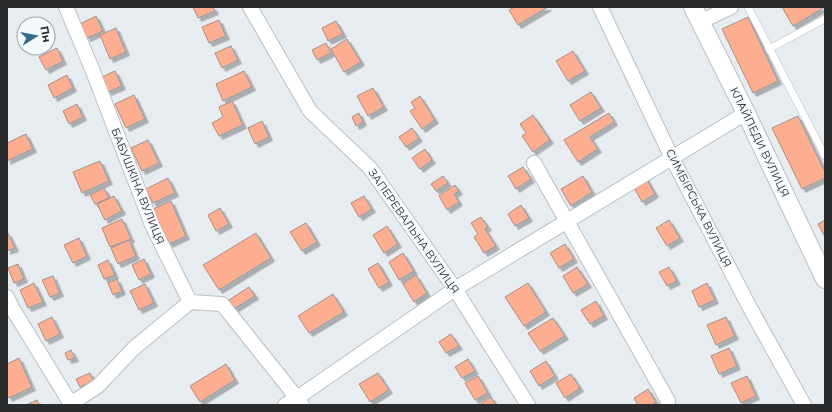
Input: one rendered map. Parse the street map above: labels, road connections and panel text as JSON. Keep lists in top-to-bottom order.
{
  "streets": {
    "street": [
      "КЛАЙПЕДИ ВУЛИЦЯ",
      "БАБУШКІНА ВУЛИЦЯ",
      "СИМБІРСЬКА ВУЛИЦЯ",
      "ЗАПЕРЕВАЛЬНА ВУЛИЦЯ"
    ]
  },
  "north": "right"
}
